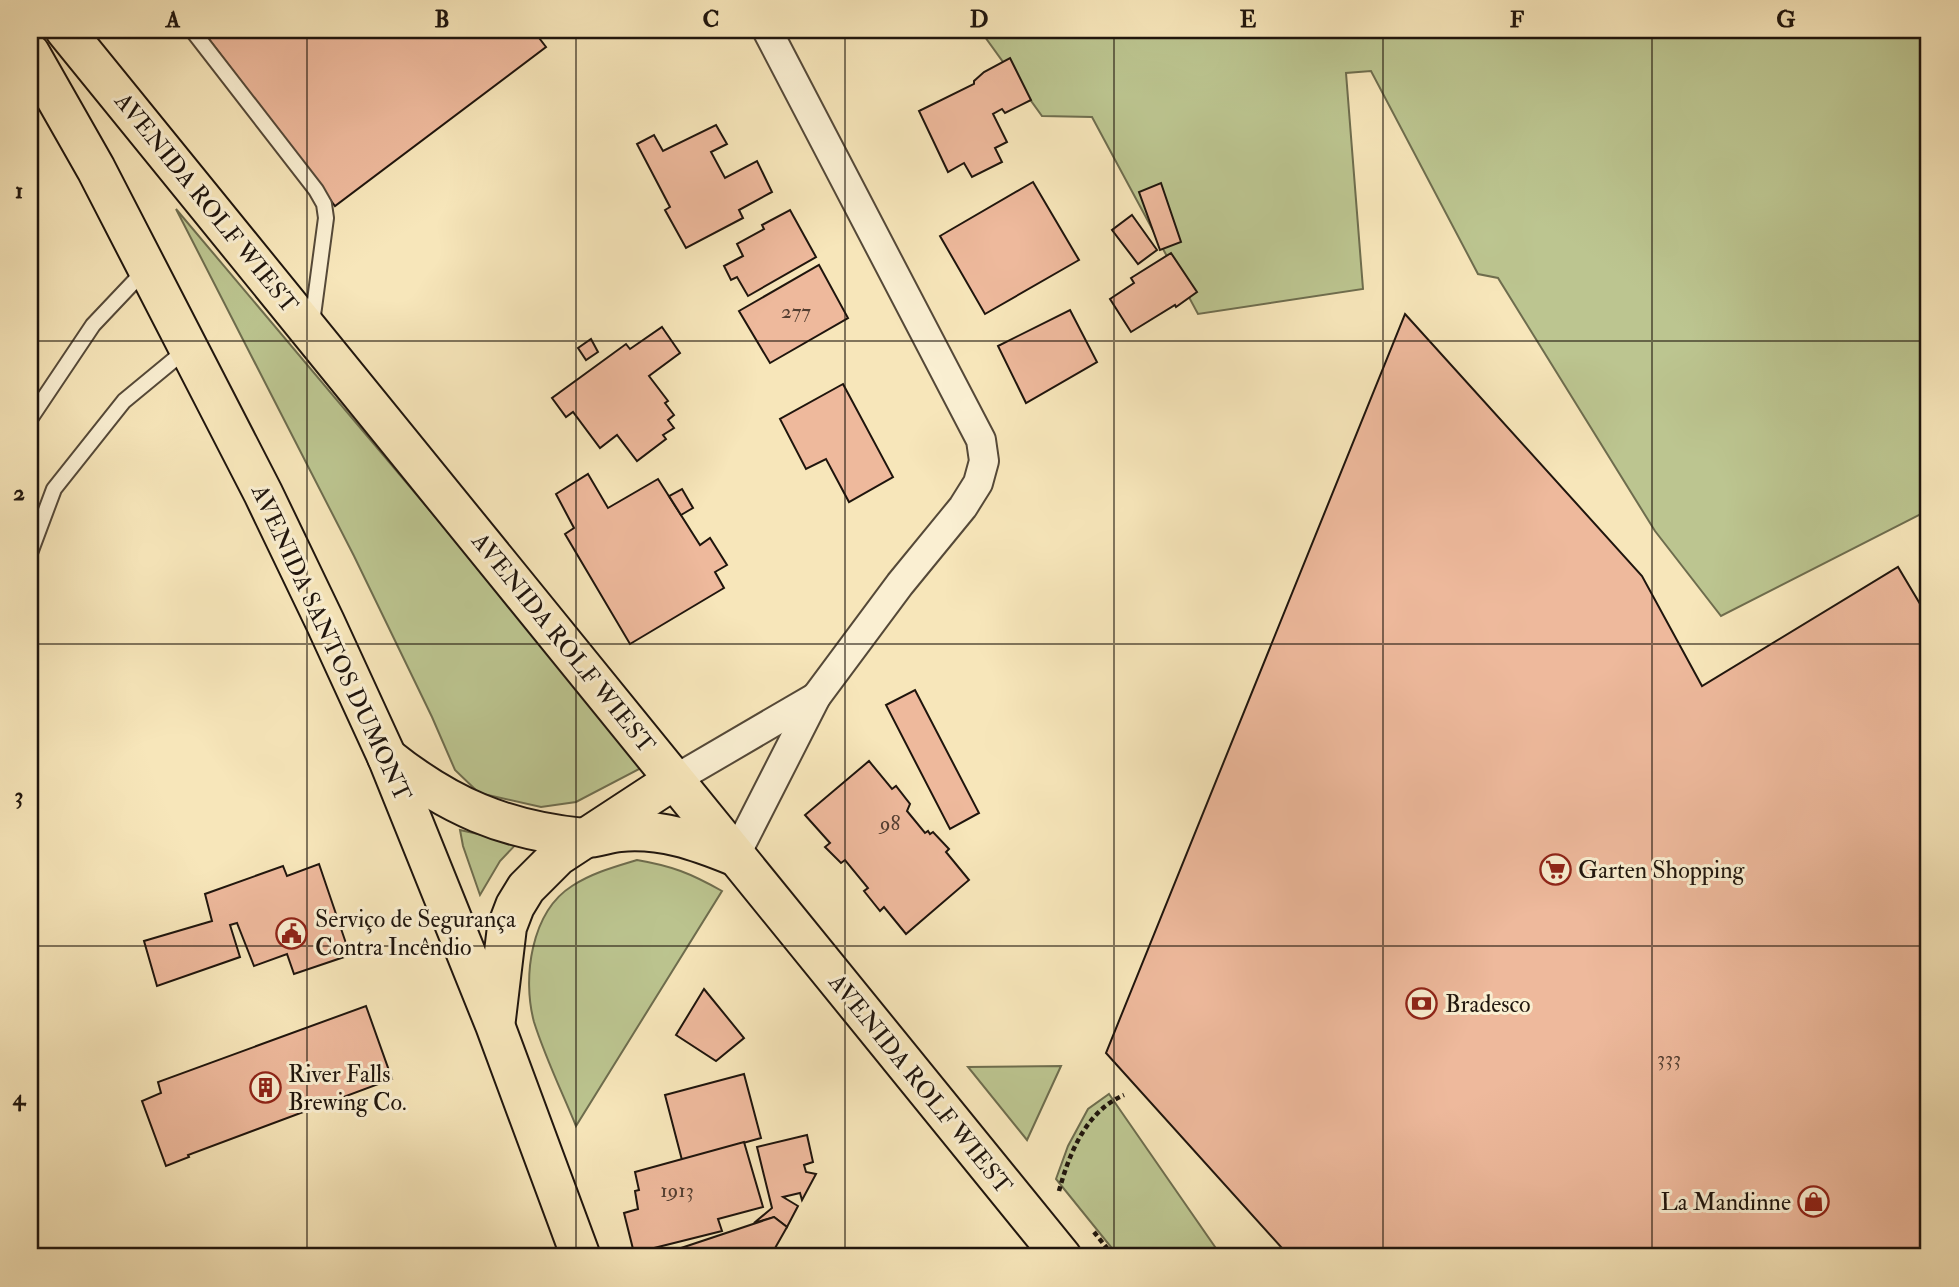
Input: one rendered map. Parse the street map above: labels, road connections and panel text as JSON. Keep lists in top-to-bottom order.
{
  "streets": {
    "main road": ["AVENIDA ROLF WIEST", "AVENIDA SANTOS DUMONT"]
  },
  "places": {
    "supermarket": ["Garten Shopping"],
    "public building": ["Serviço de Segurança Contra Incêndio"],
    "bank": ["Bradesco"],
    "building": ["River Falls Brewing Co."],
    "shop": ["La Mandinne"]
  },
  "house_numbers": [
    "277",
    "98",
    "333",
    "1913"
  ],
  "grid": {
    "columns": [
      "A",
      "B",
      "C",
      "D",
      "E",
      "F",
      "G"
    ],
    "rows": [
      "1",
      "2",
      "3",
      "4"
    ]
  }
}
